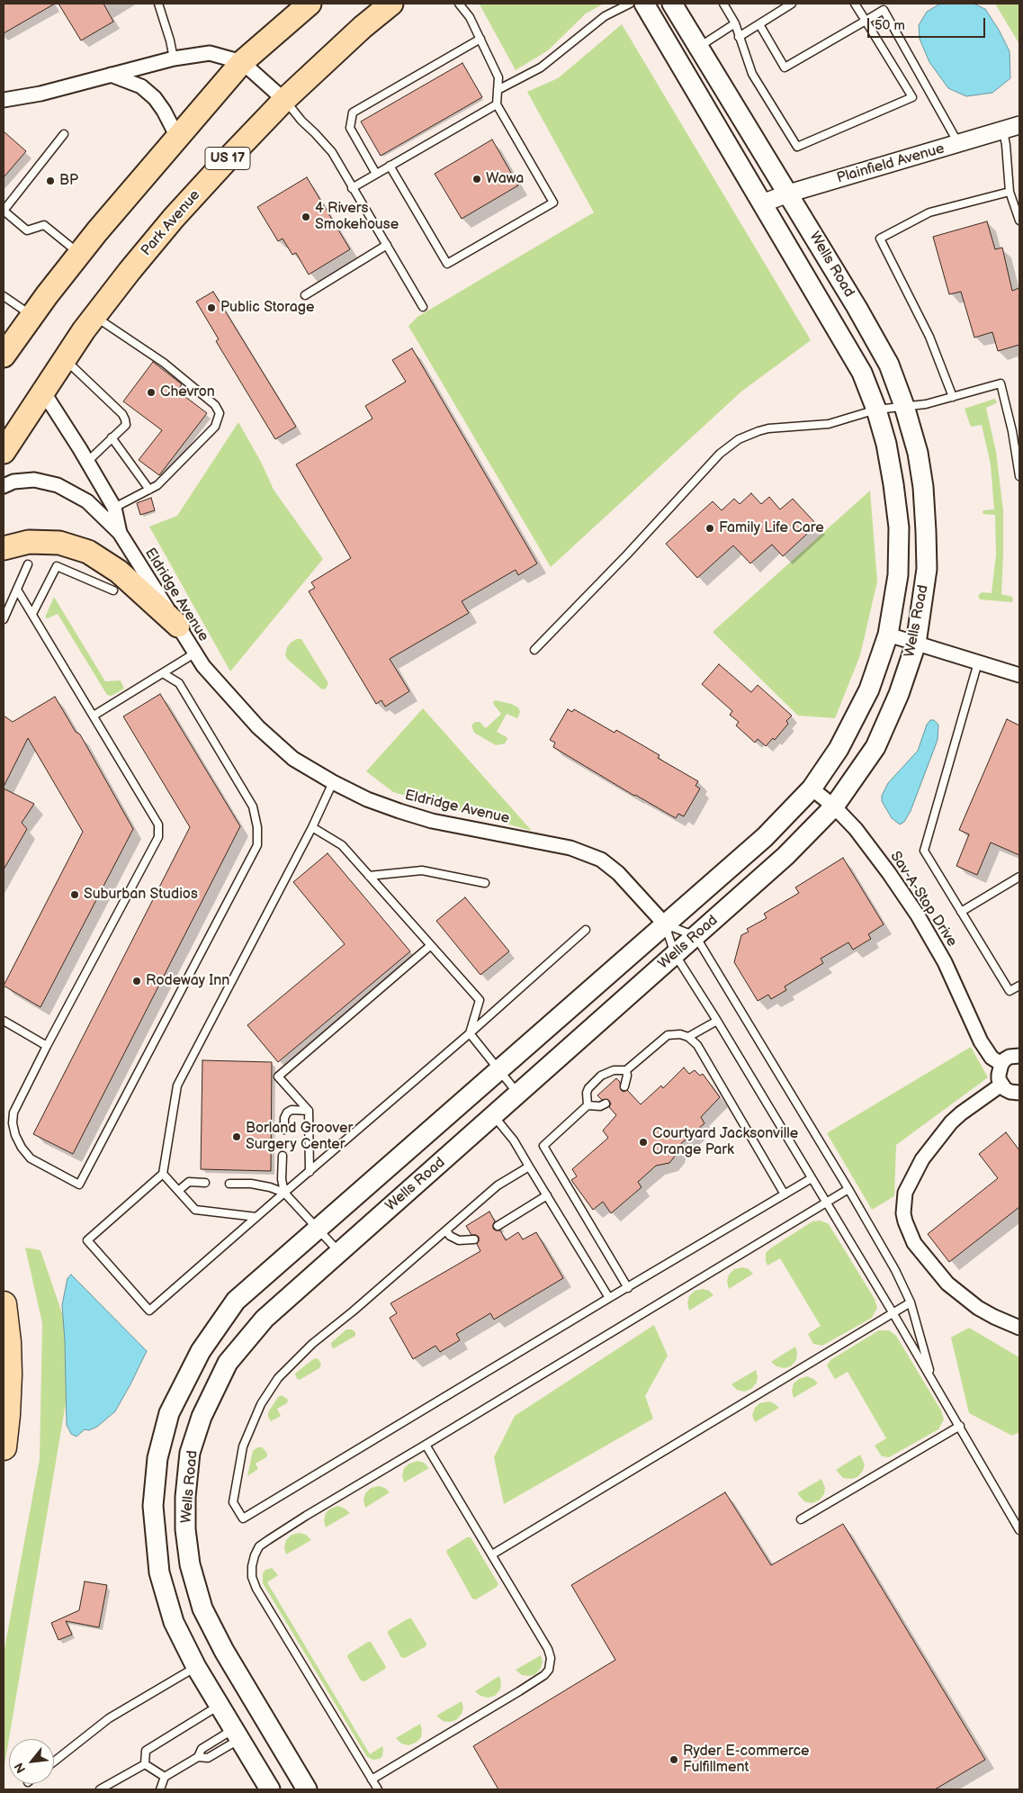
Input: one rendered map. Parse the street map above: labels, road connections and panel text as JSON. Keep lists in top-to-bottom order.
{
  "streets": {
    "highway": ["US 17", "Park Avenue"],
    "main road": ["Wells Road"],
    "street": ["Plainfield Avenue", "Eldridge Avenue", "Sav-A-Stop Drive"]
  },
  "crossings": [
    ["Plainfield Avenue", "Wells Road"],
    ["Park Avenue", "Eldridge Avenue"],
    ["Wells Road", "Eldridge Avenue"],
    ["Wells Road", "Sav-A-Stop Drive"]
  ],
  "places": [
    "Wawa",
    "BP",
    "4 Rivers Smokehouse",
    "Public Storage",
    "Chevron",
    "Family Life Care",
    "Suburban Studios",
    "Rodeway Inn",
    "Borland Groover Surgery Center",
    "Courtyard Jacksonville Orange Park",
    "Ryder E-commerce Fulfillment"
  ],
  "scale_bar": "50 m",
  "north": "bottom left"
}
